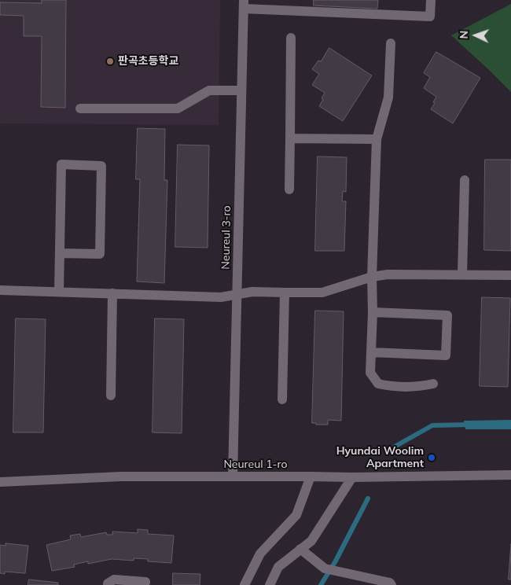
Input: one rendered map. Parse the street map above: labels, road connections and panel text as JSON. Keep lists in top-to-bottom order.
{
  "streets": {
    "street": ["Neureul 3-ro", "Neureul 1-ro"]
  },
  "crossings": [
    ["Neureul 3-ro", "Neureul 1-ro"]
  ],
  "places": ["판곡초등학교", "Hyundai Woolim Apartment"],
  "north": "left"
}
